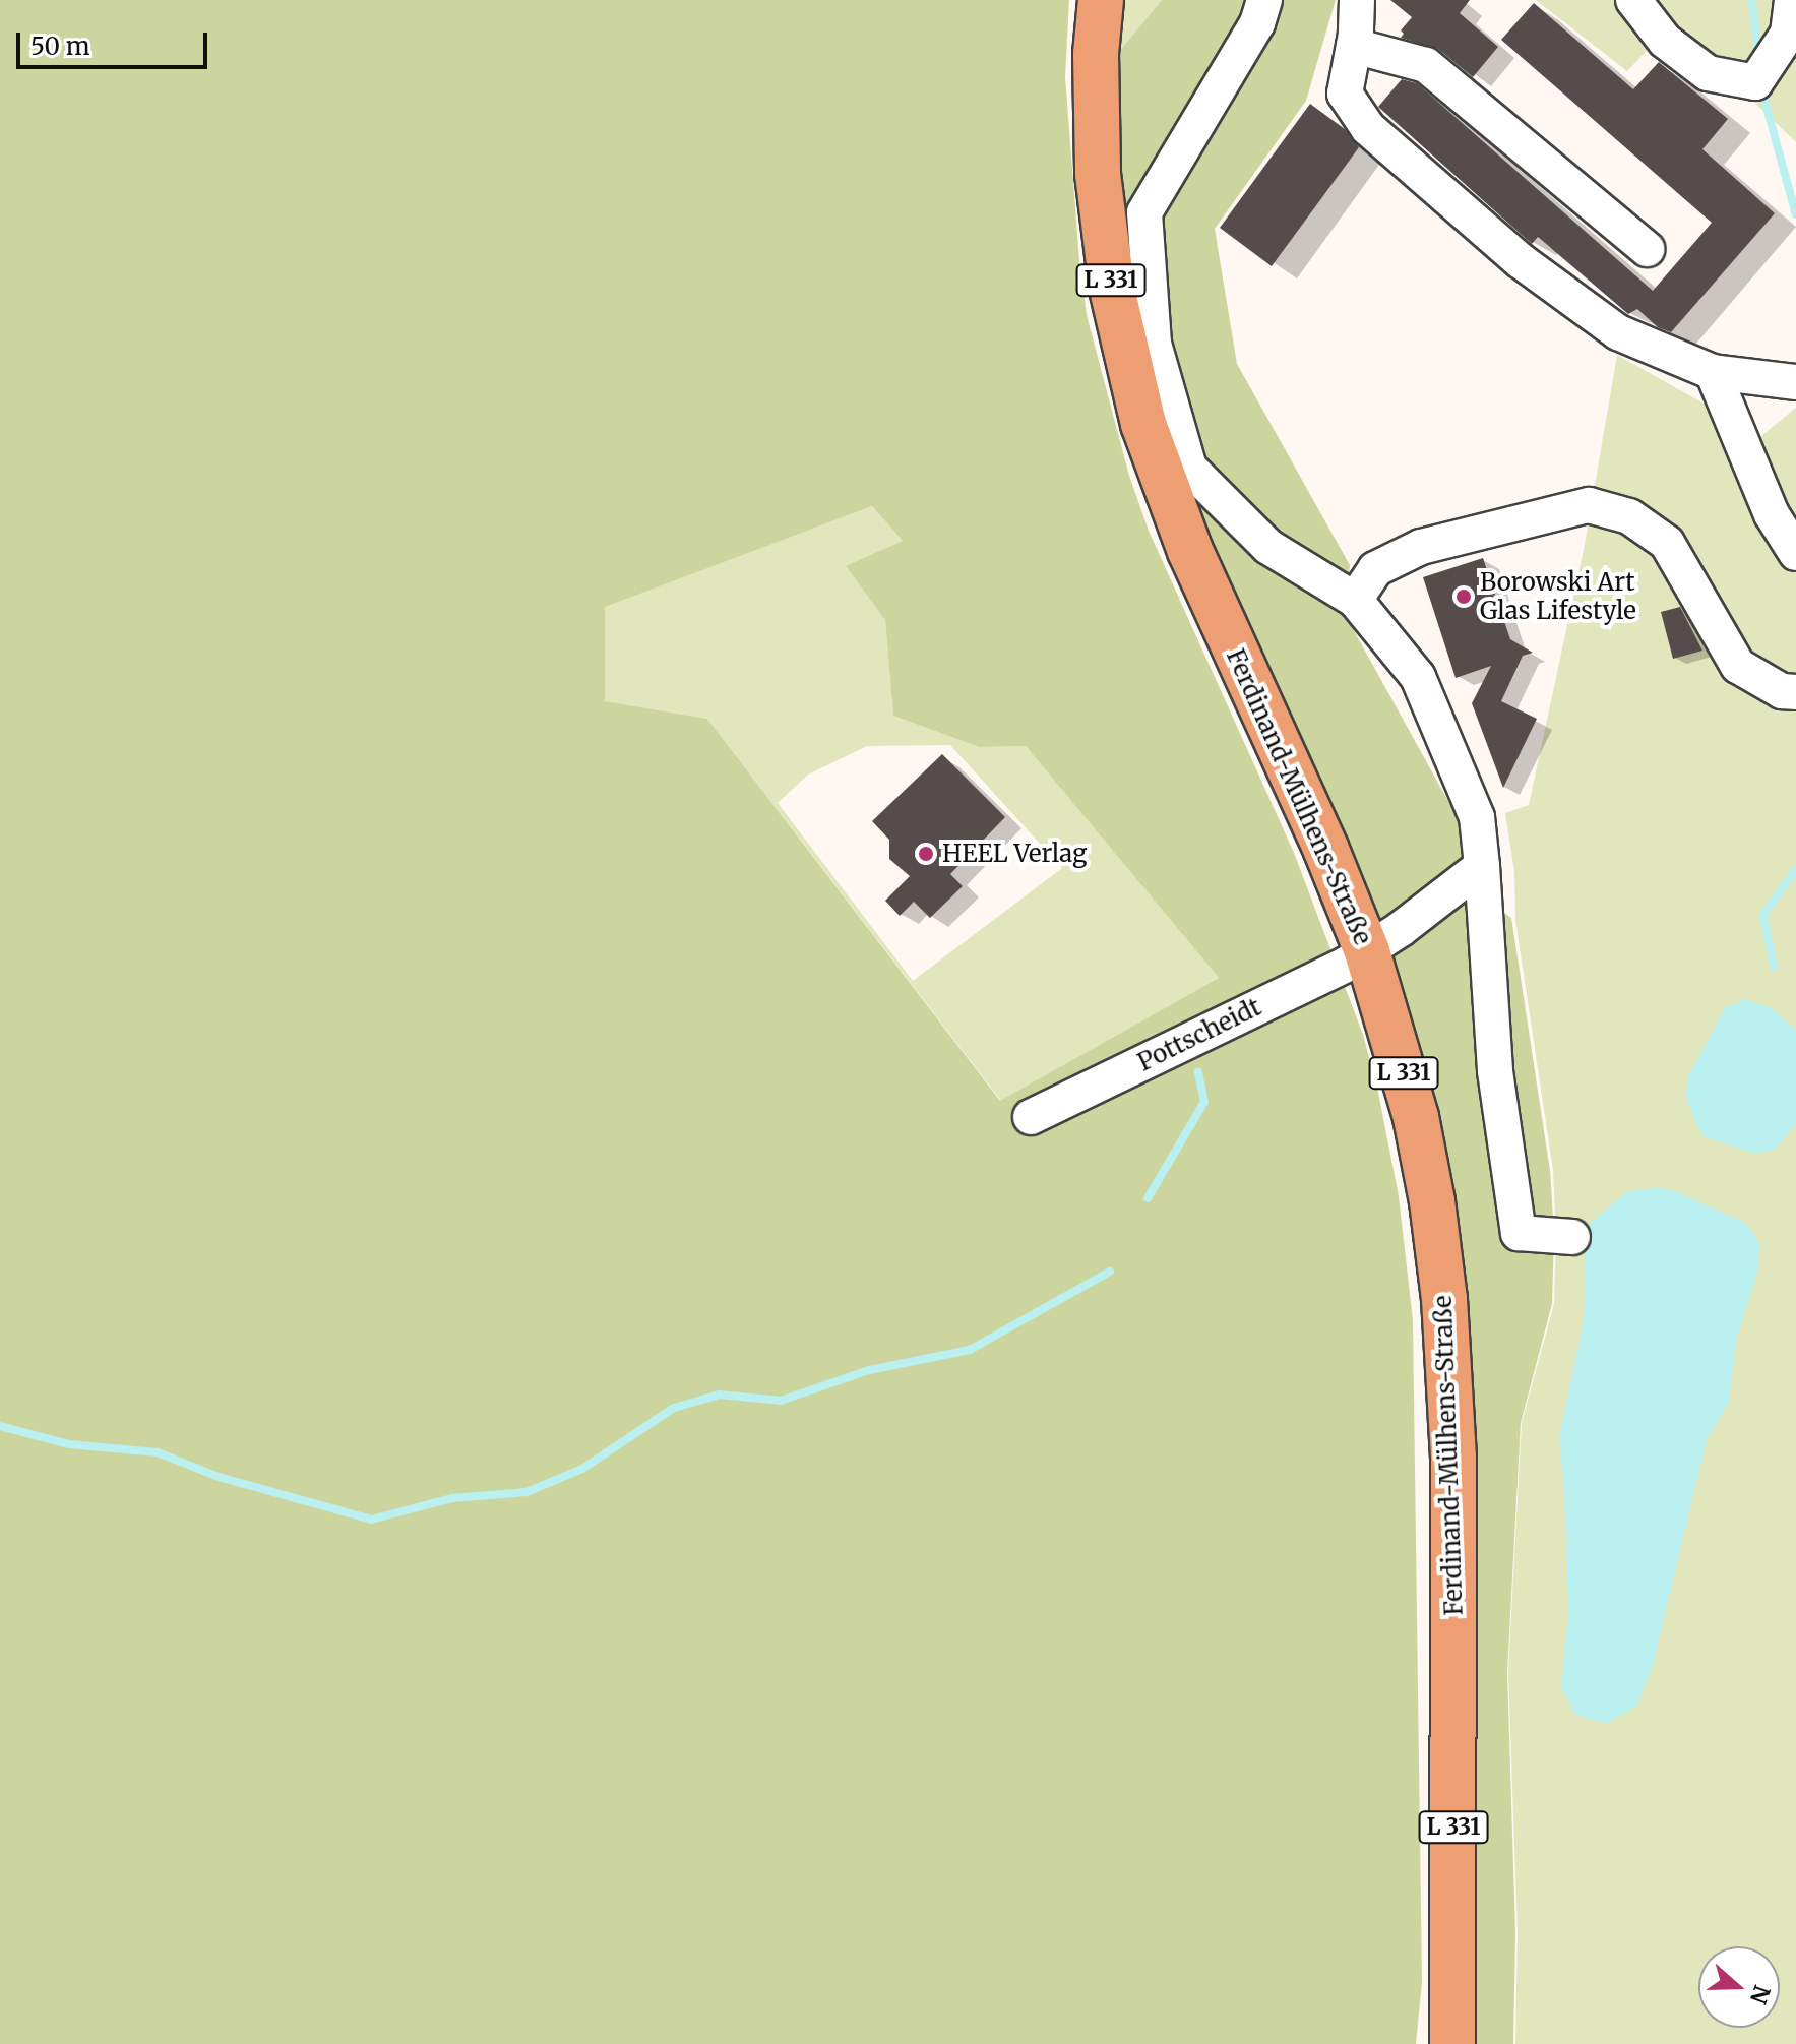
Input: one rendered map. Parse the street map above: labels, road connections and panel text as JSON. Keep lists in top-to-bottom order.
{
  "streets": {
    "main road": ["L 331", "Ferdinand-Mülhens-Straße"],
    "lane": ["Pottscheidt"]
  },
  "crossings": [
    ["Ferdinand-Mülhens-Straße", "Pottscheidt"]
  ],
  "places": ["Borowski Art Glas Lifestyle", "HEEL Verlag"],
  "scale_bar": "50 m",
  "north": "right"
}
